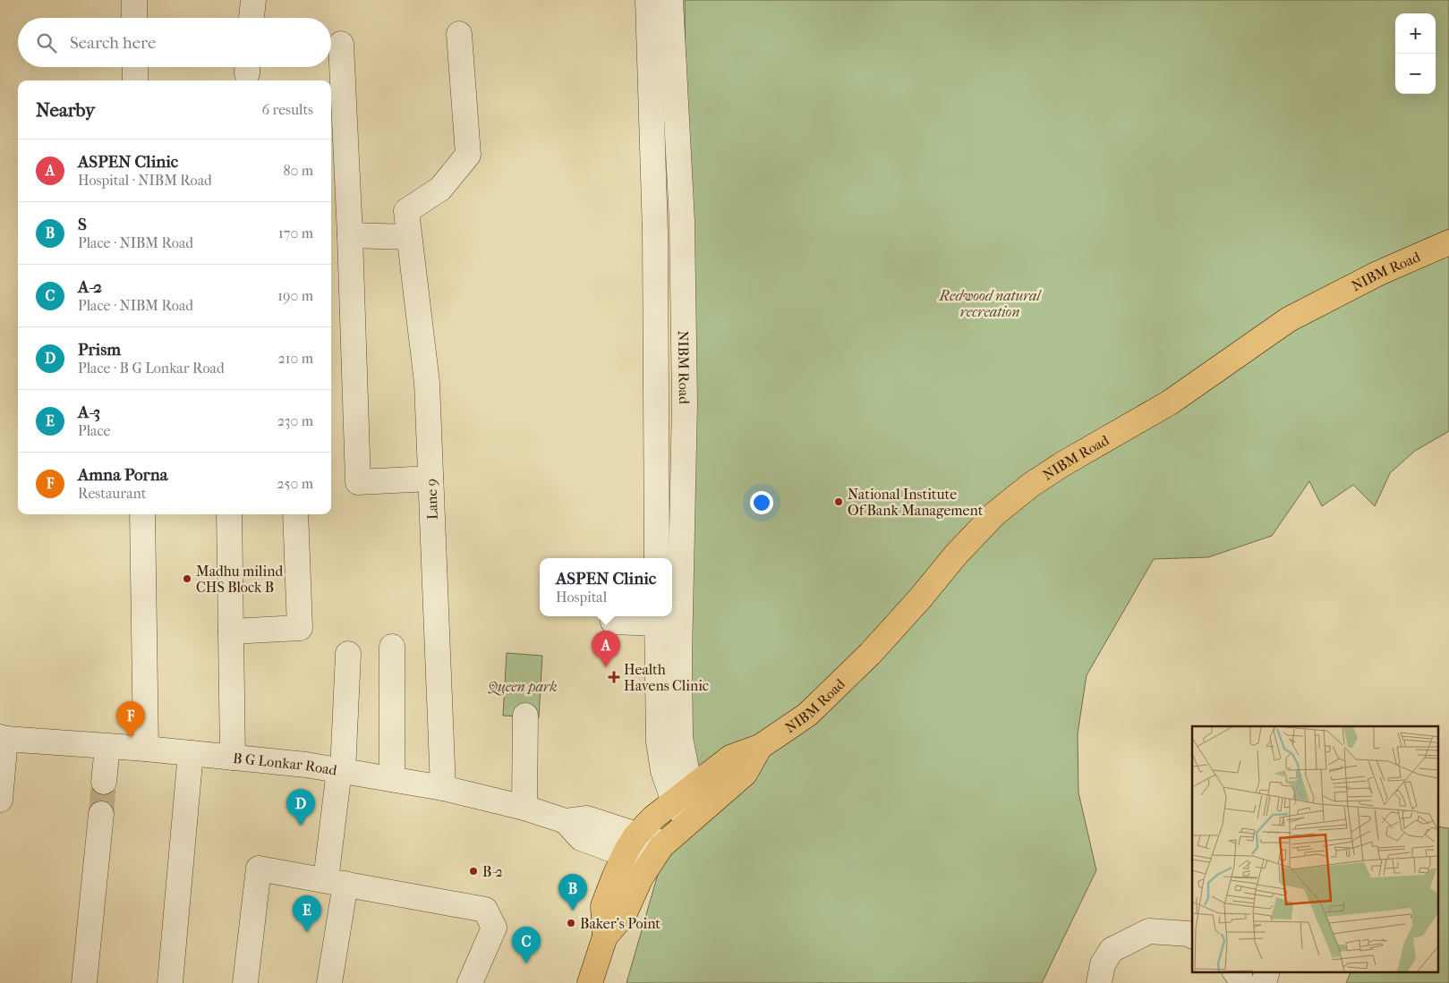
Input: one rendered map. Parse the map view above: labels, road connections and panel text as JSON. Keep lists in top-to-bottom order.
{
  "streets": {
    "main road": ["NIBM Road"],
    "street": ["Lane 9", "B G Lonkar Road"]
  },
  "crossings": [
    ["NIBM Road", "B G Lonkar Road"],
    ["Lane 9", "B G Lonkar Road"]
  ],
  "parks": ["Redwood natural recreation", "Queen park"],
  "places": {
    "other": [
      "National Institute Of Bank Management",
      "Madhu milind CHS Block B",
      "B-2",
      "Baker's Point"
    ],
    "health": ["Health Havens Clinic"]
  },
  "page": {
    "map_buttons": ["+", "−"],
    "search": "Search here",
    "heading": ["Nearby", "6 results"],
    "list": [
      {
        "mark": "A",
        "name": "ASPEN Clinic",
        "note": "Hospital · NIBM Road",
        "value": "80 m"
      },
      {
        "mark": "B",
        "name": "S",
        "note": "Place · NIBM Road",
        "value": "170 m"
      },
      {
        "mark": "C",
        "name": "A-2",
        "note": "Place · NIBM Road",
        "value": "190 m"
      },
      {
        "mark": "D",
        "name": "Prism",
        "note": "Place · B G Lonkar Road",
        "value": "210 m"
      },
      {
        "mark": "E",
        "name": "A-3",
        "note": "Place",
        "value": "230 m"
      },
      {
        "mark": "F",
        "name": "Amna Porna",
        "note": "Restaurant",
        "value": "250 m"
      }
    ],
    "popup": ["ASPEN Clinic", "Hospital"],
    "pins": [
      "A",
      "F",
      "D",
      "B",
      "E",
      "C"
    ]
  }
}
